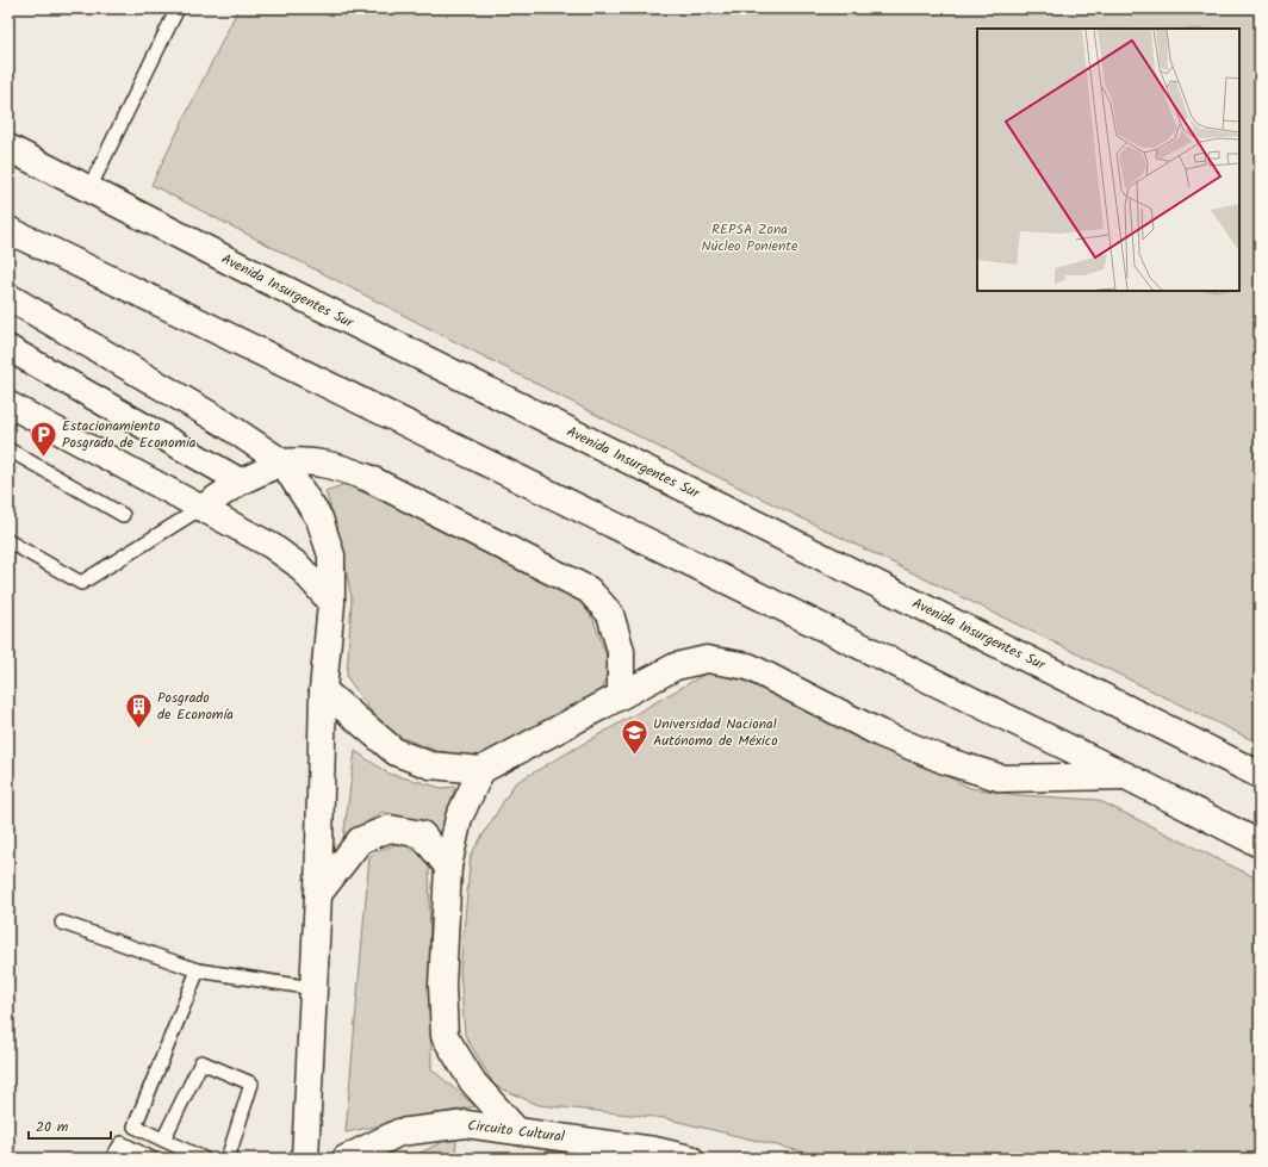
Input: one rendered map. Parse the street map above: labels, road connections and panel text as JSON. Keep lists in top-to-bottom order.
{
  "streets": {
    "street": ["Avenida Insurgentes Sur", "Circuito Cultural"]
  },
  "parks": ["REPSA Zona Núcleo Poniente"],
  "places": {
    "parking": ["Estacionamiento Posgrado de Economía"],
    "building": ["Posgrado de Economía"],
    "school or university": ["Universidad Nacional Autónoma de México"]
  },
  "scale_bar": "20 m"
}
